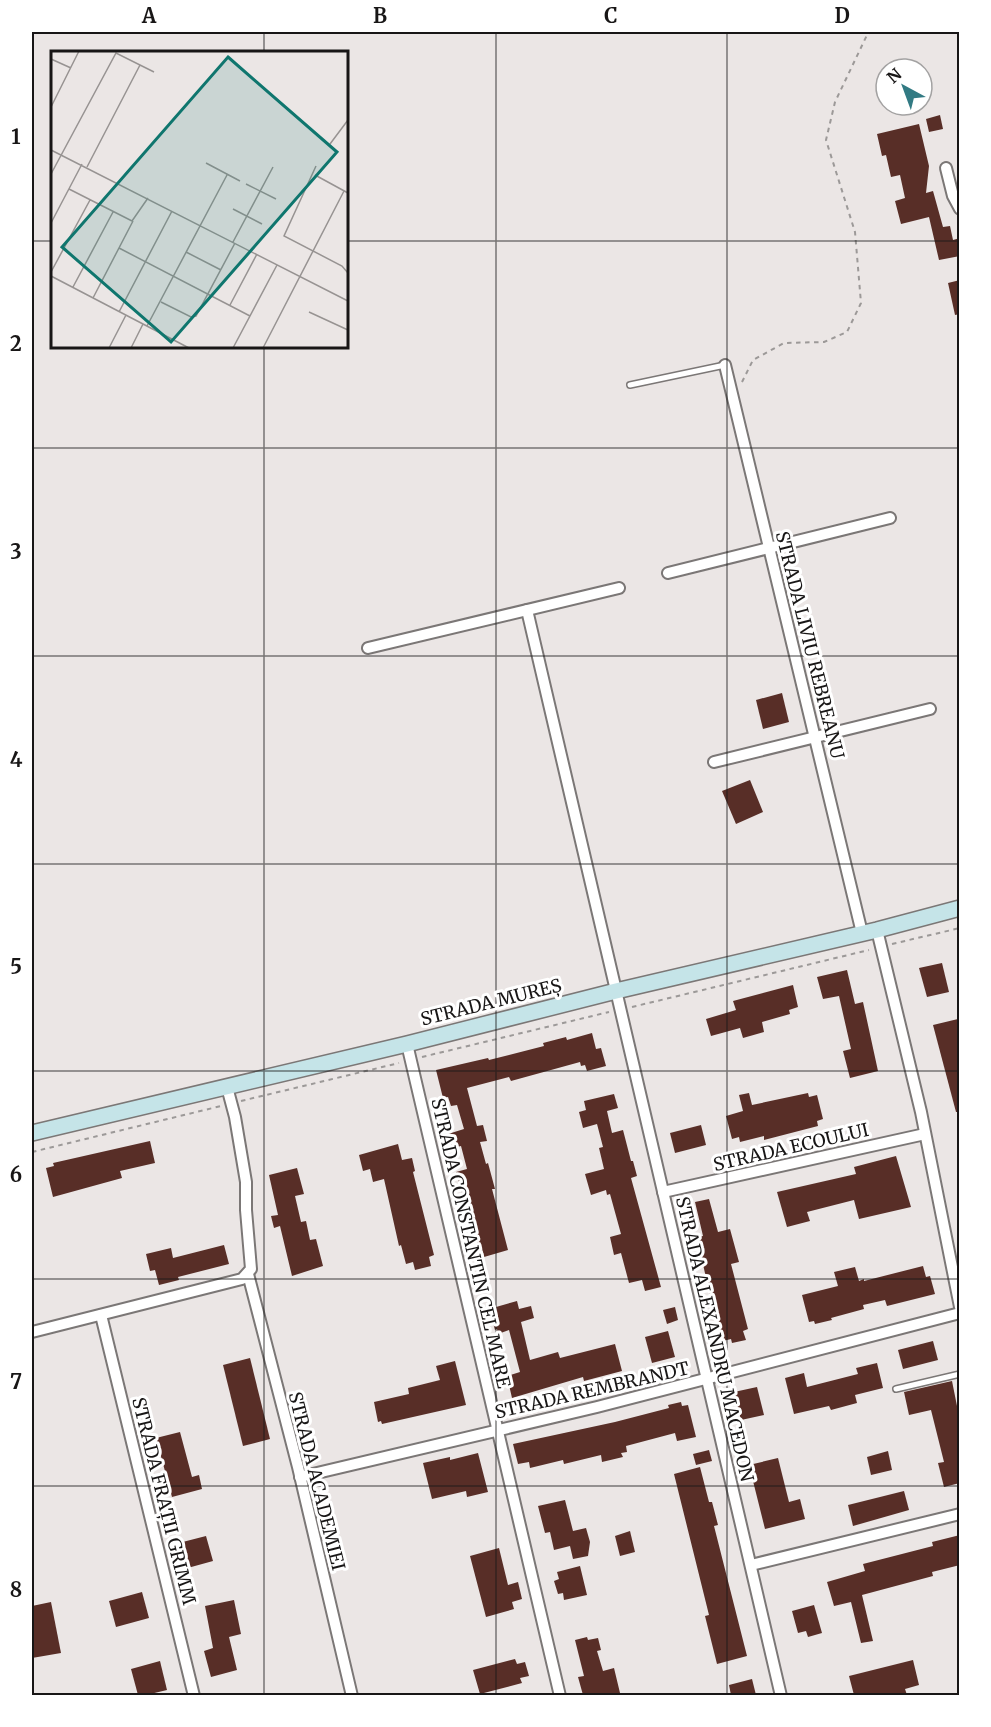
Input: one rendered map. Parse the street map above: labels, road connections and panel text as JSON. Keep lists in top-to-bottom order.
{
  "streets": {
    "street": [
      "STRADA LIVIU REBREANU",
      "STRADA MUREȘ",
      "STRADA ECOULUI",
      "STRADA CONSTANTIN CEL MARE",
      "STRADA ALEXANDRU MACEDON",
      "STRADA REMBRANDT",
      "STRADA ACADEMIEI",
      "STRADA FRAȚII GRIMM"
    ]
  },
  "crossings": [
    ["STRADA LIVIU REBREANU", "STRADA MUREȘ"],
    ["STRADA LIVIU REBREANU", "STRADA ECOULUI"],
    ["STRADA MUREȘ", "STRADA CONSTANTIN CEL MARE"],
    ["STRADA MUREȘ", "STRADA ALEXANDRU MACEDON"],
    ["STRADA MUREȘ", "STRADA ACADEMIEI"],
    ["STRADA ECOULUI", "STRADA ALEXANDRU MACEDON"],
    ["STRADA CONSTANTIN CEL MARE", "STRADA REMBRANDT"],
    ["STRADA ALEXANDRU MACEDON", "STRADA REMBRANDT"],
    ["STRADA REMBRANDT", "STRADA ACADEMIEI"]
  ],
  "north": "top left",
  "grid": {
    "columns": [
      "A",
      "B",
      "C",
      "D"
    ],
    "rows": [
      "1",
      "2",
      "3",
      "4",
      "5",
      "6",
      "7",
      "8"
    ]
  }
}
